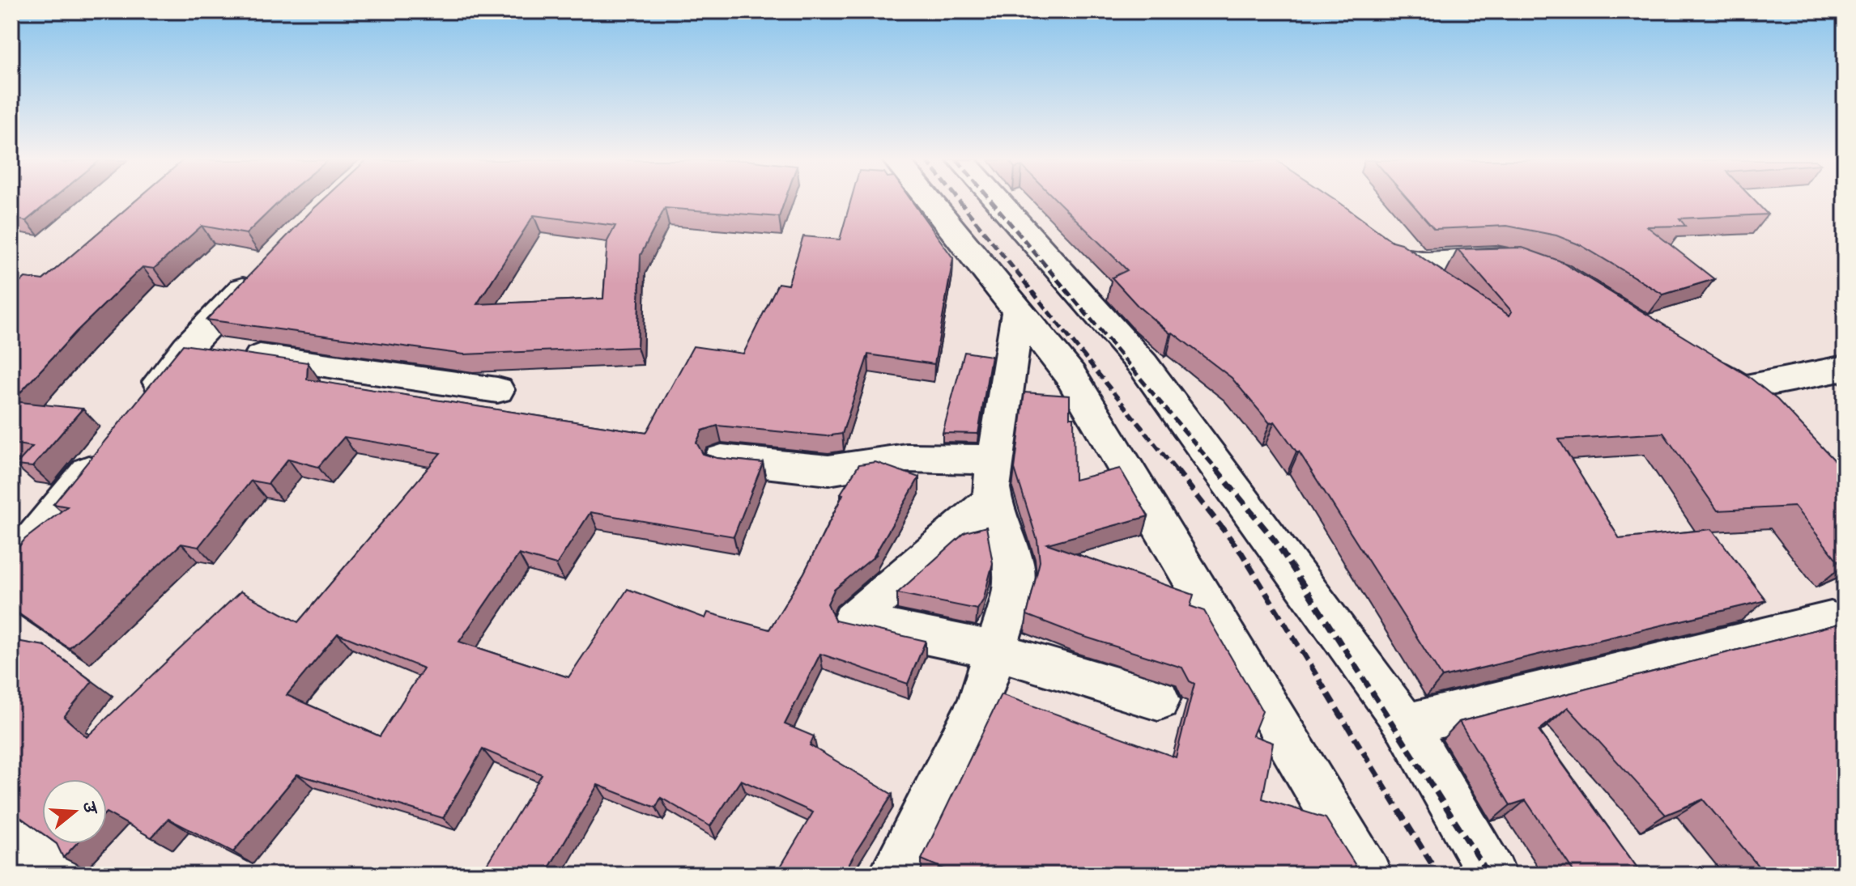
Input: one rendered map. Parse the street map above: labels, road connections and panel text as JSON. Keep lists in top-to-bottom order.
{
  "north": "right"
}
